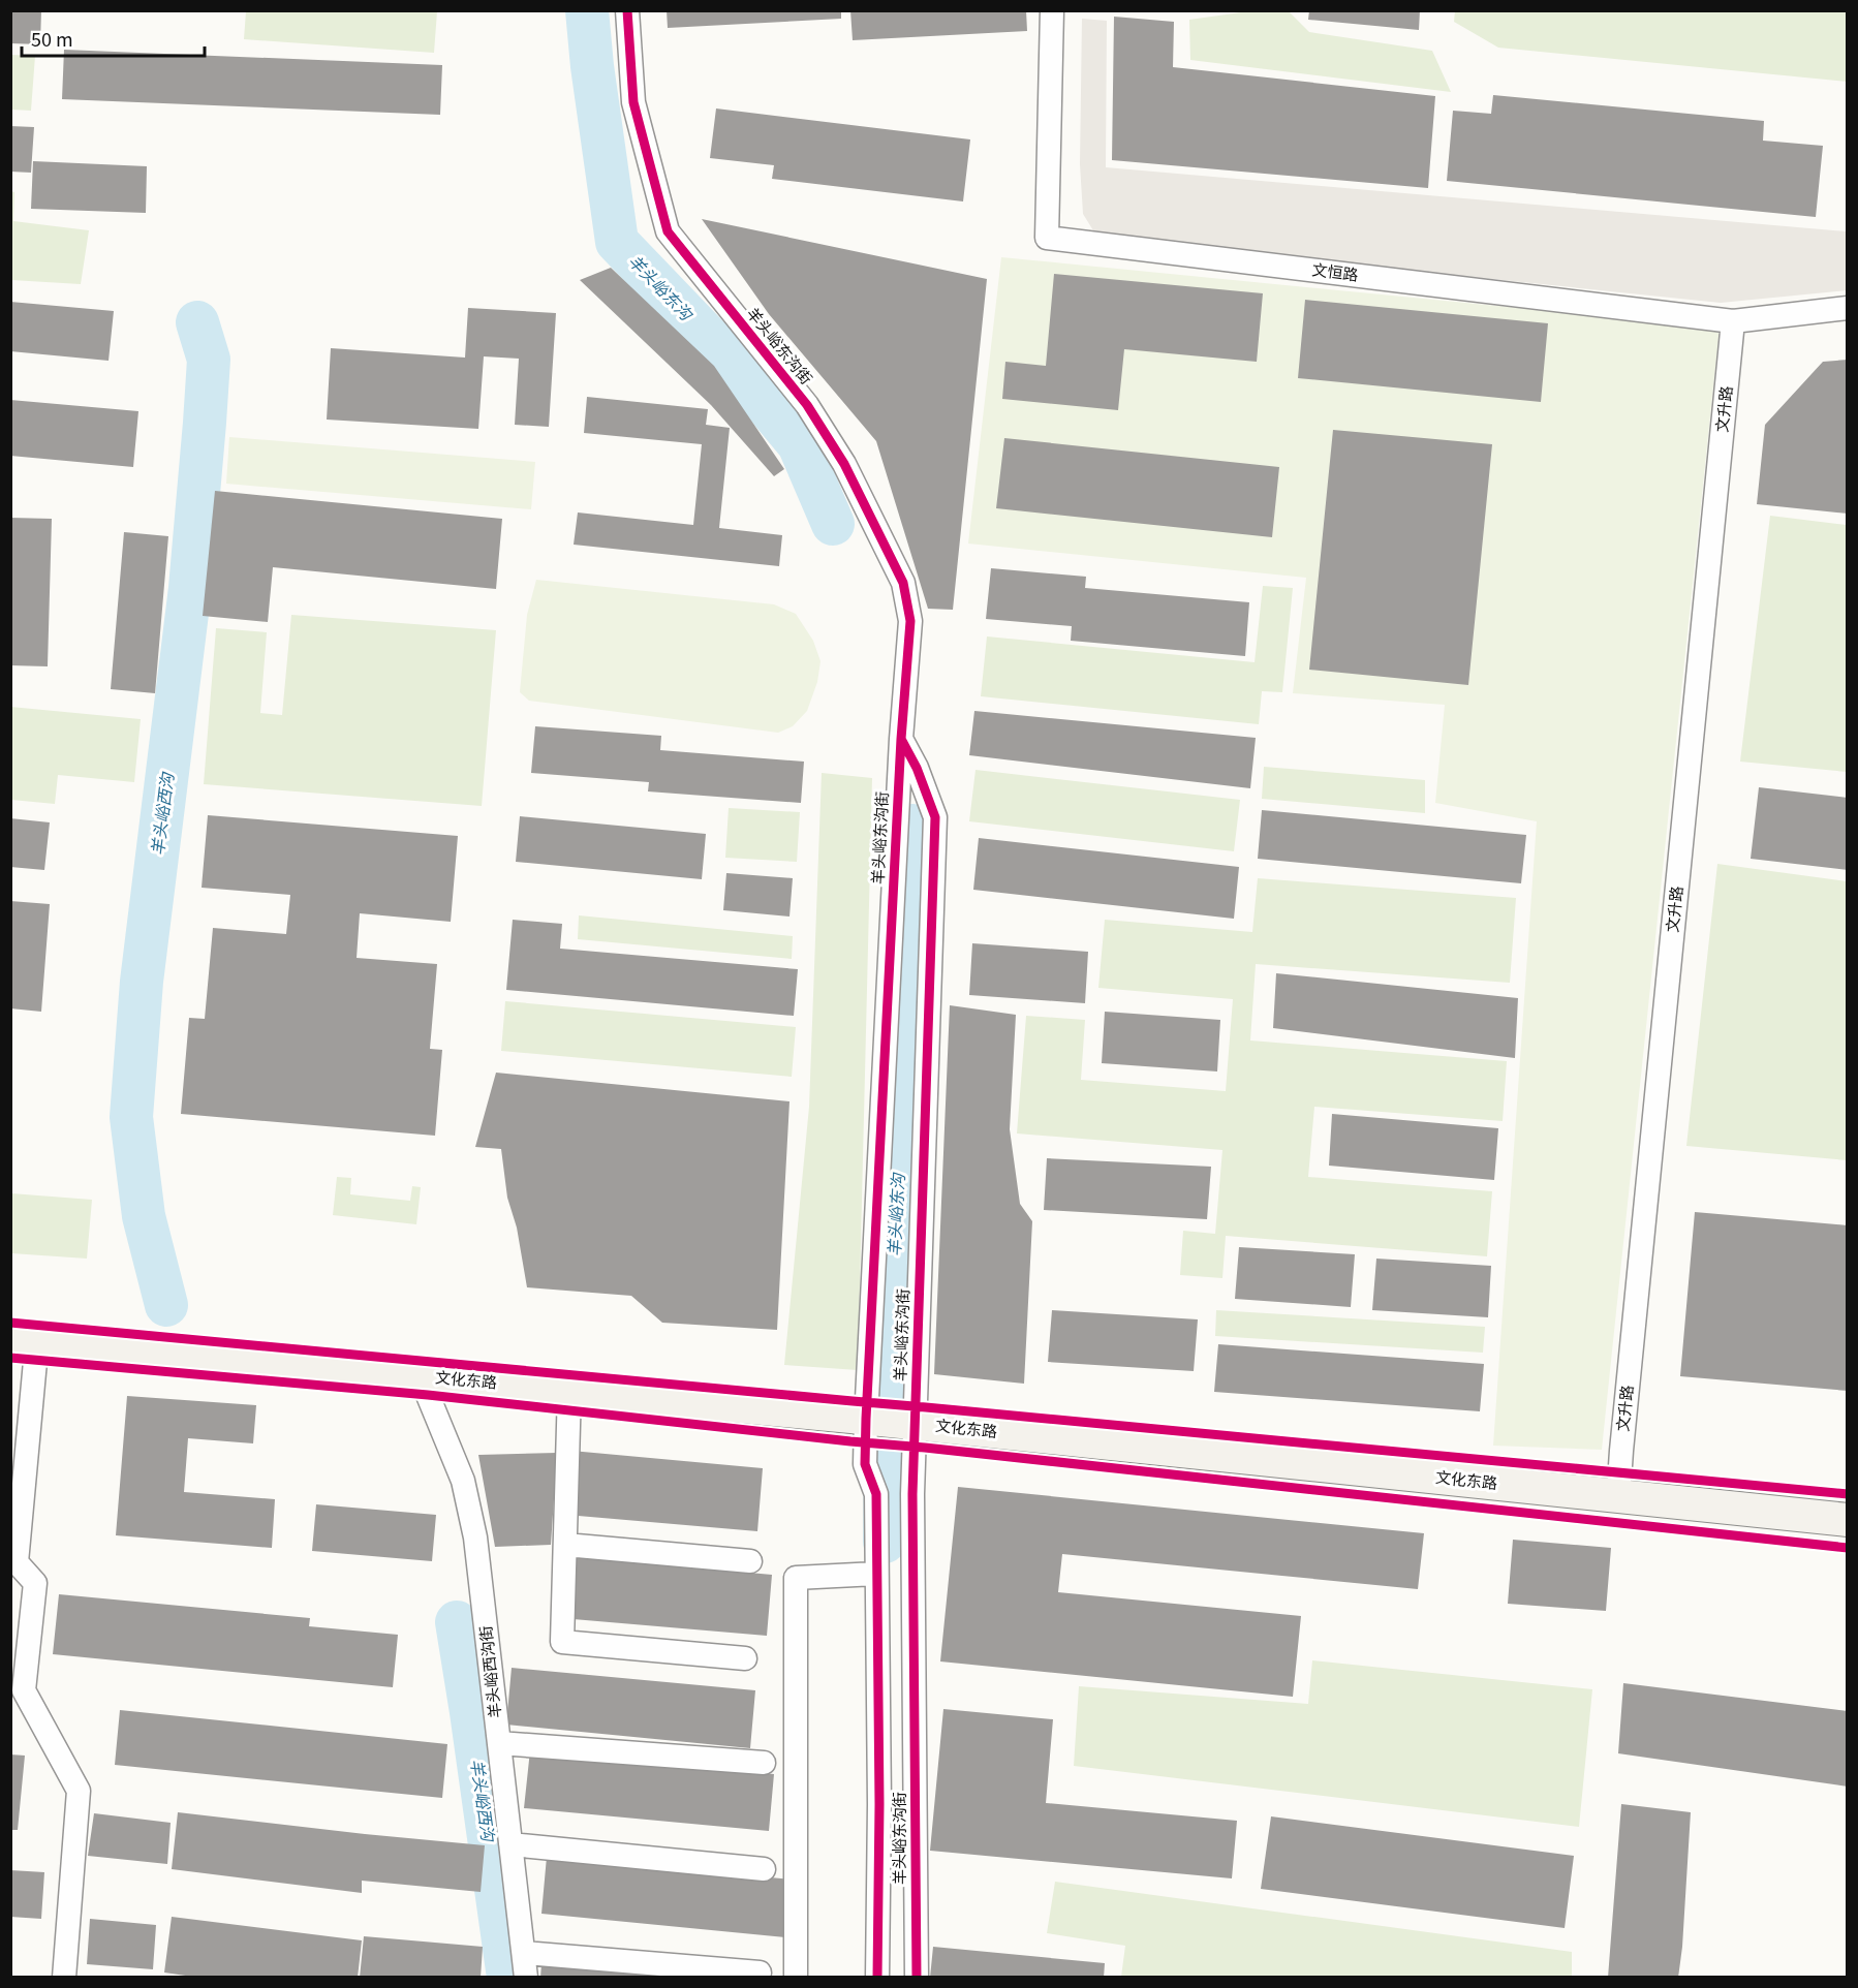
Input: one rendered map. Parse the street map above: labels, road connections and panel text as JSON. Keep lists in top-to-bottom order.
{
  "streets": {
    "main road": ["文化东路"],
    "street": [
      "文恒路",
      "羊头峪东沟街",
      "文升路",
      "羊头峪西沟街"
    ]
  },
  "crossings": [
    ["文恒路", "文升路"],
    ["羊头峪东沟街", "文化东路"],
    ["文升路", "文化东路"],
    ["文化东路", "羊头峪西沟街"]
  ],
  "water": ["羊头峪东沟", "羊头峪西沟"],
  "scale_bar": "50 m"
}
